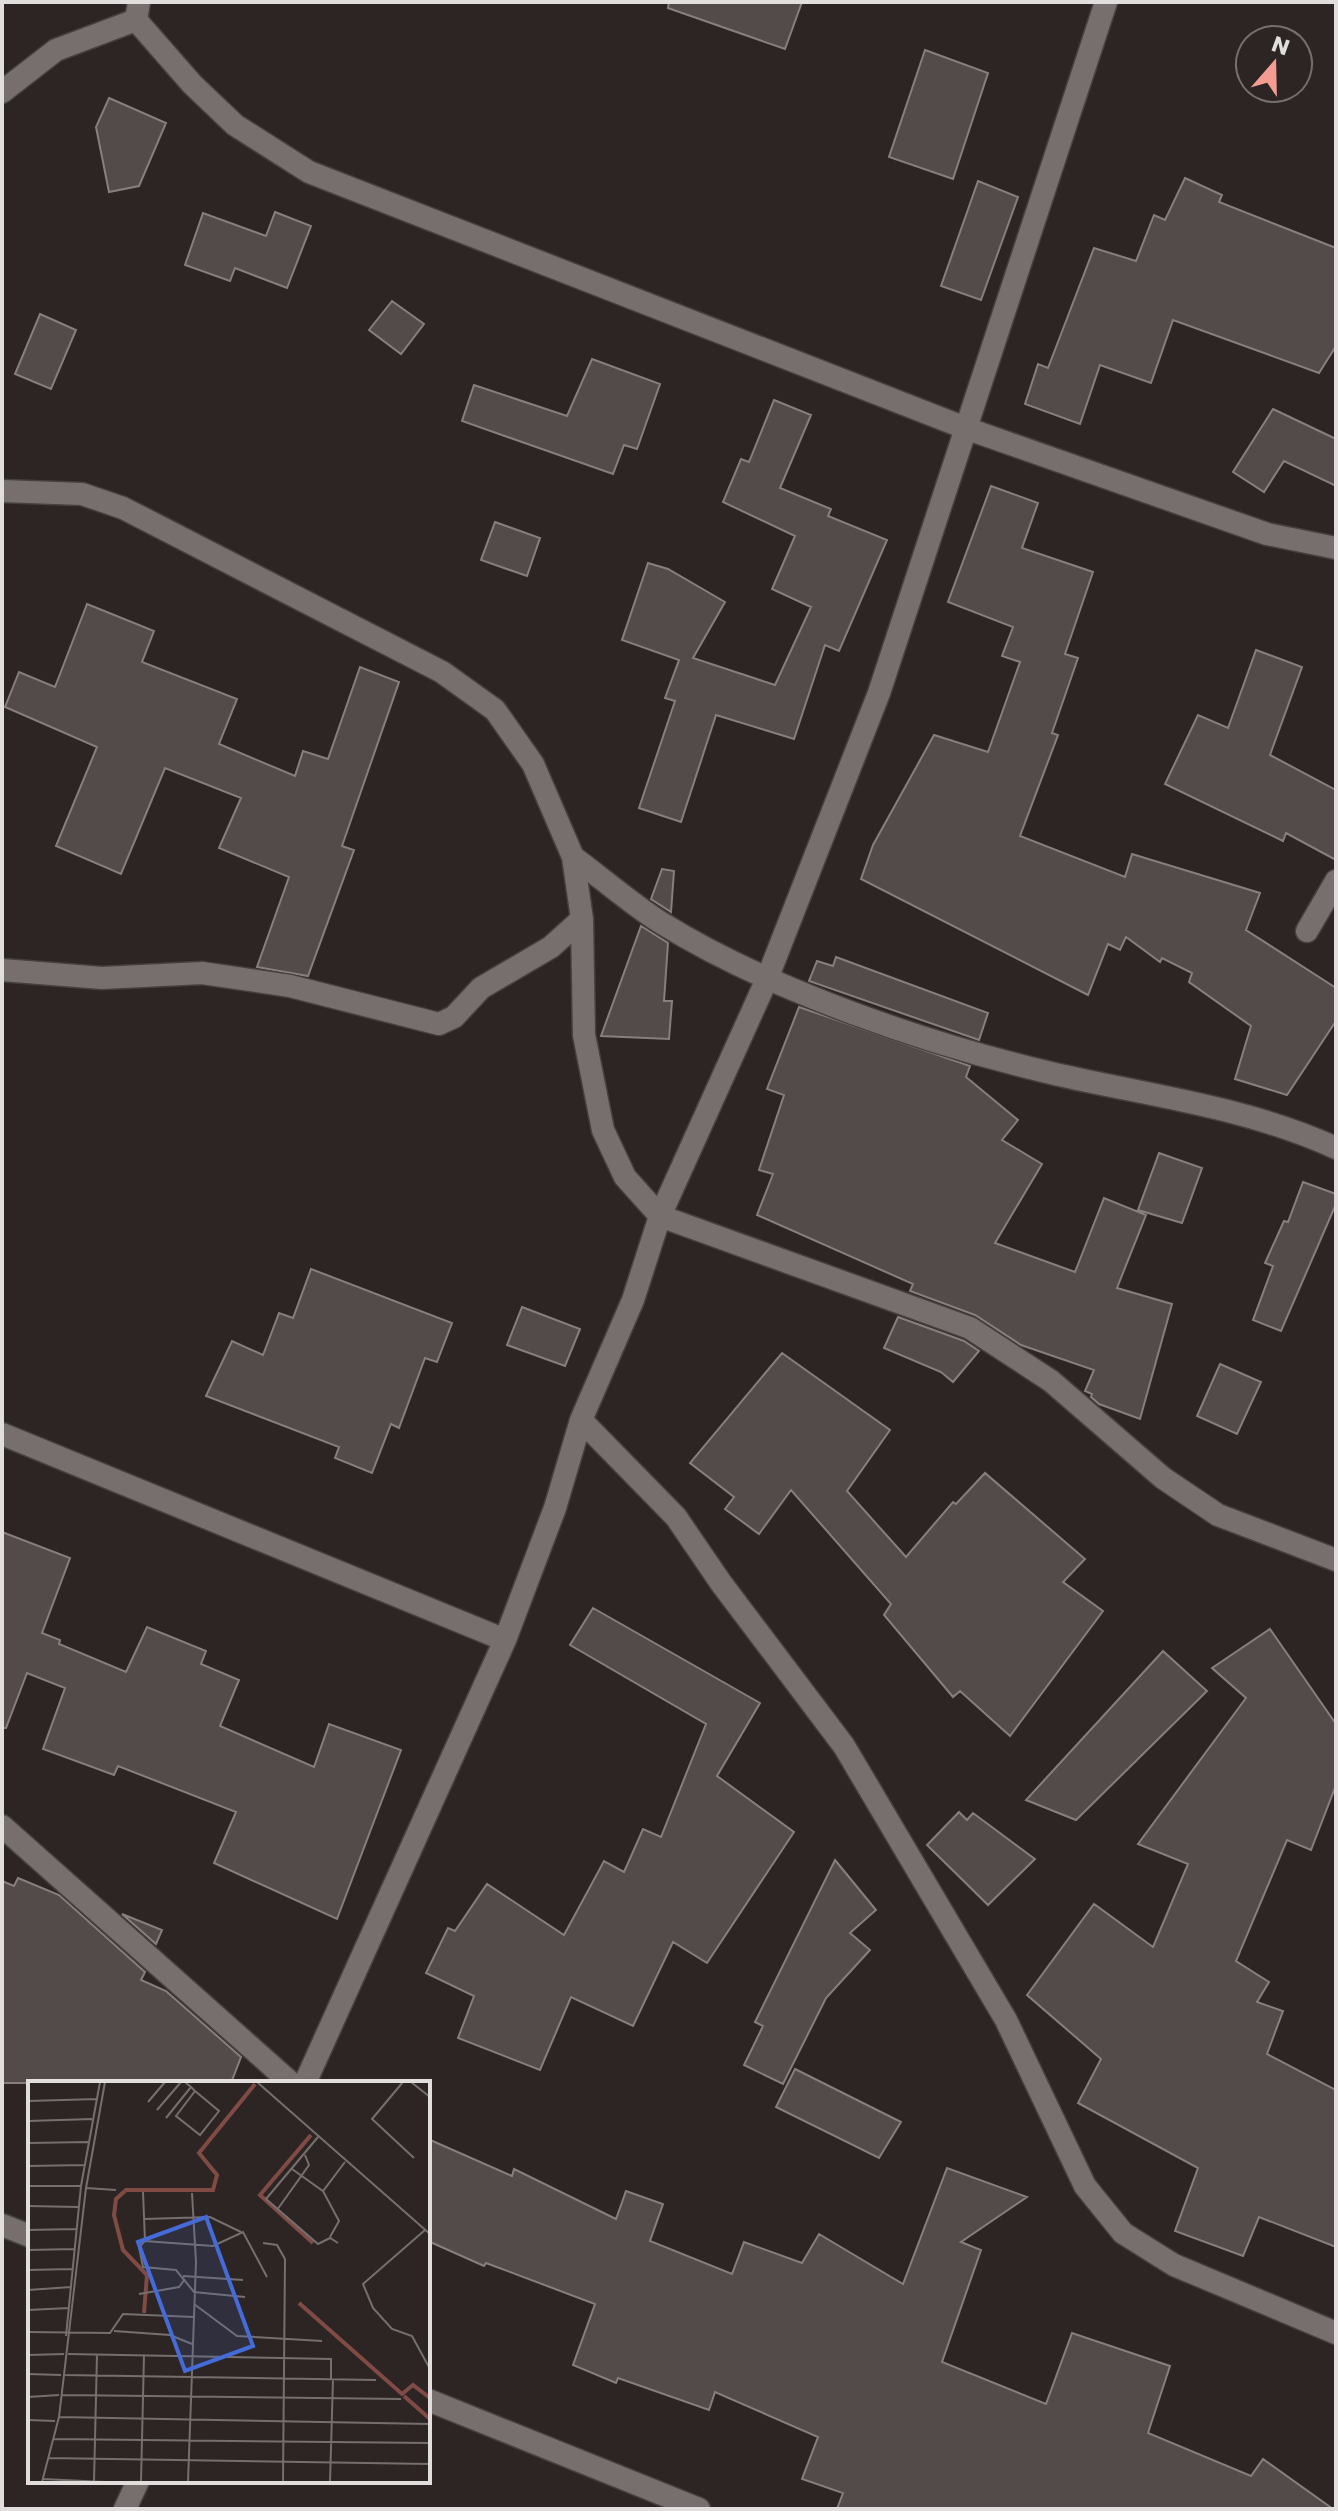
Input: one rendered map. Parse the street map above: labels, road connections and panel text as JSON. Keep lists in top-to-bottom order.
{
  "north": "top"
}
